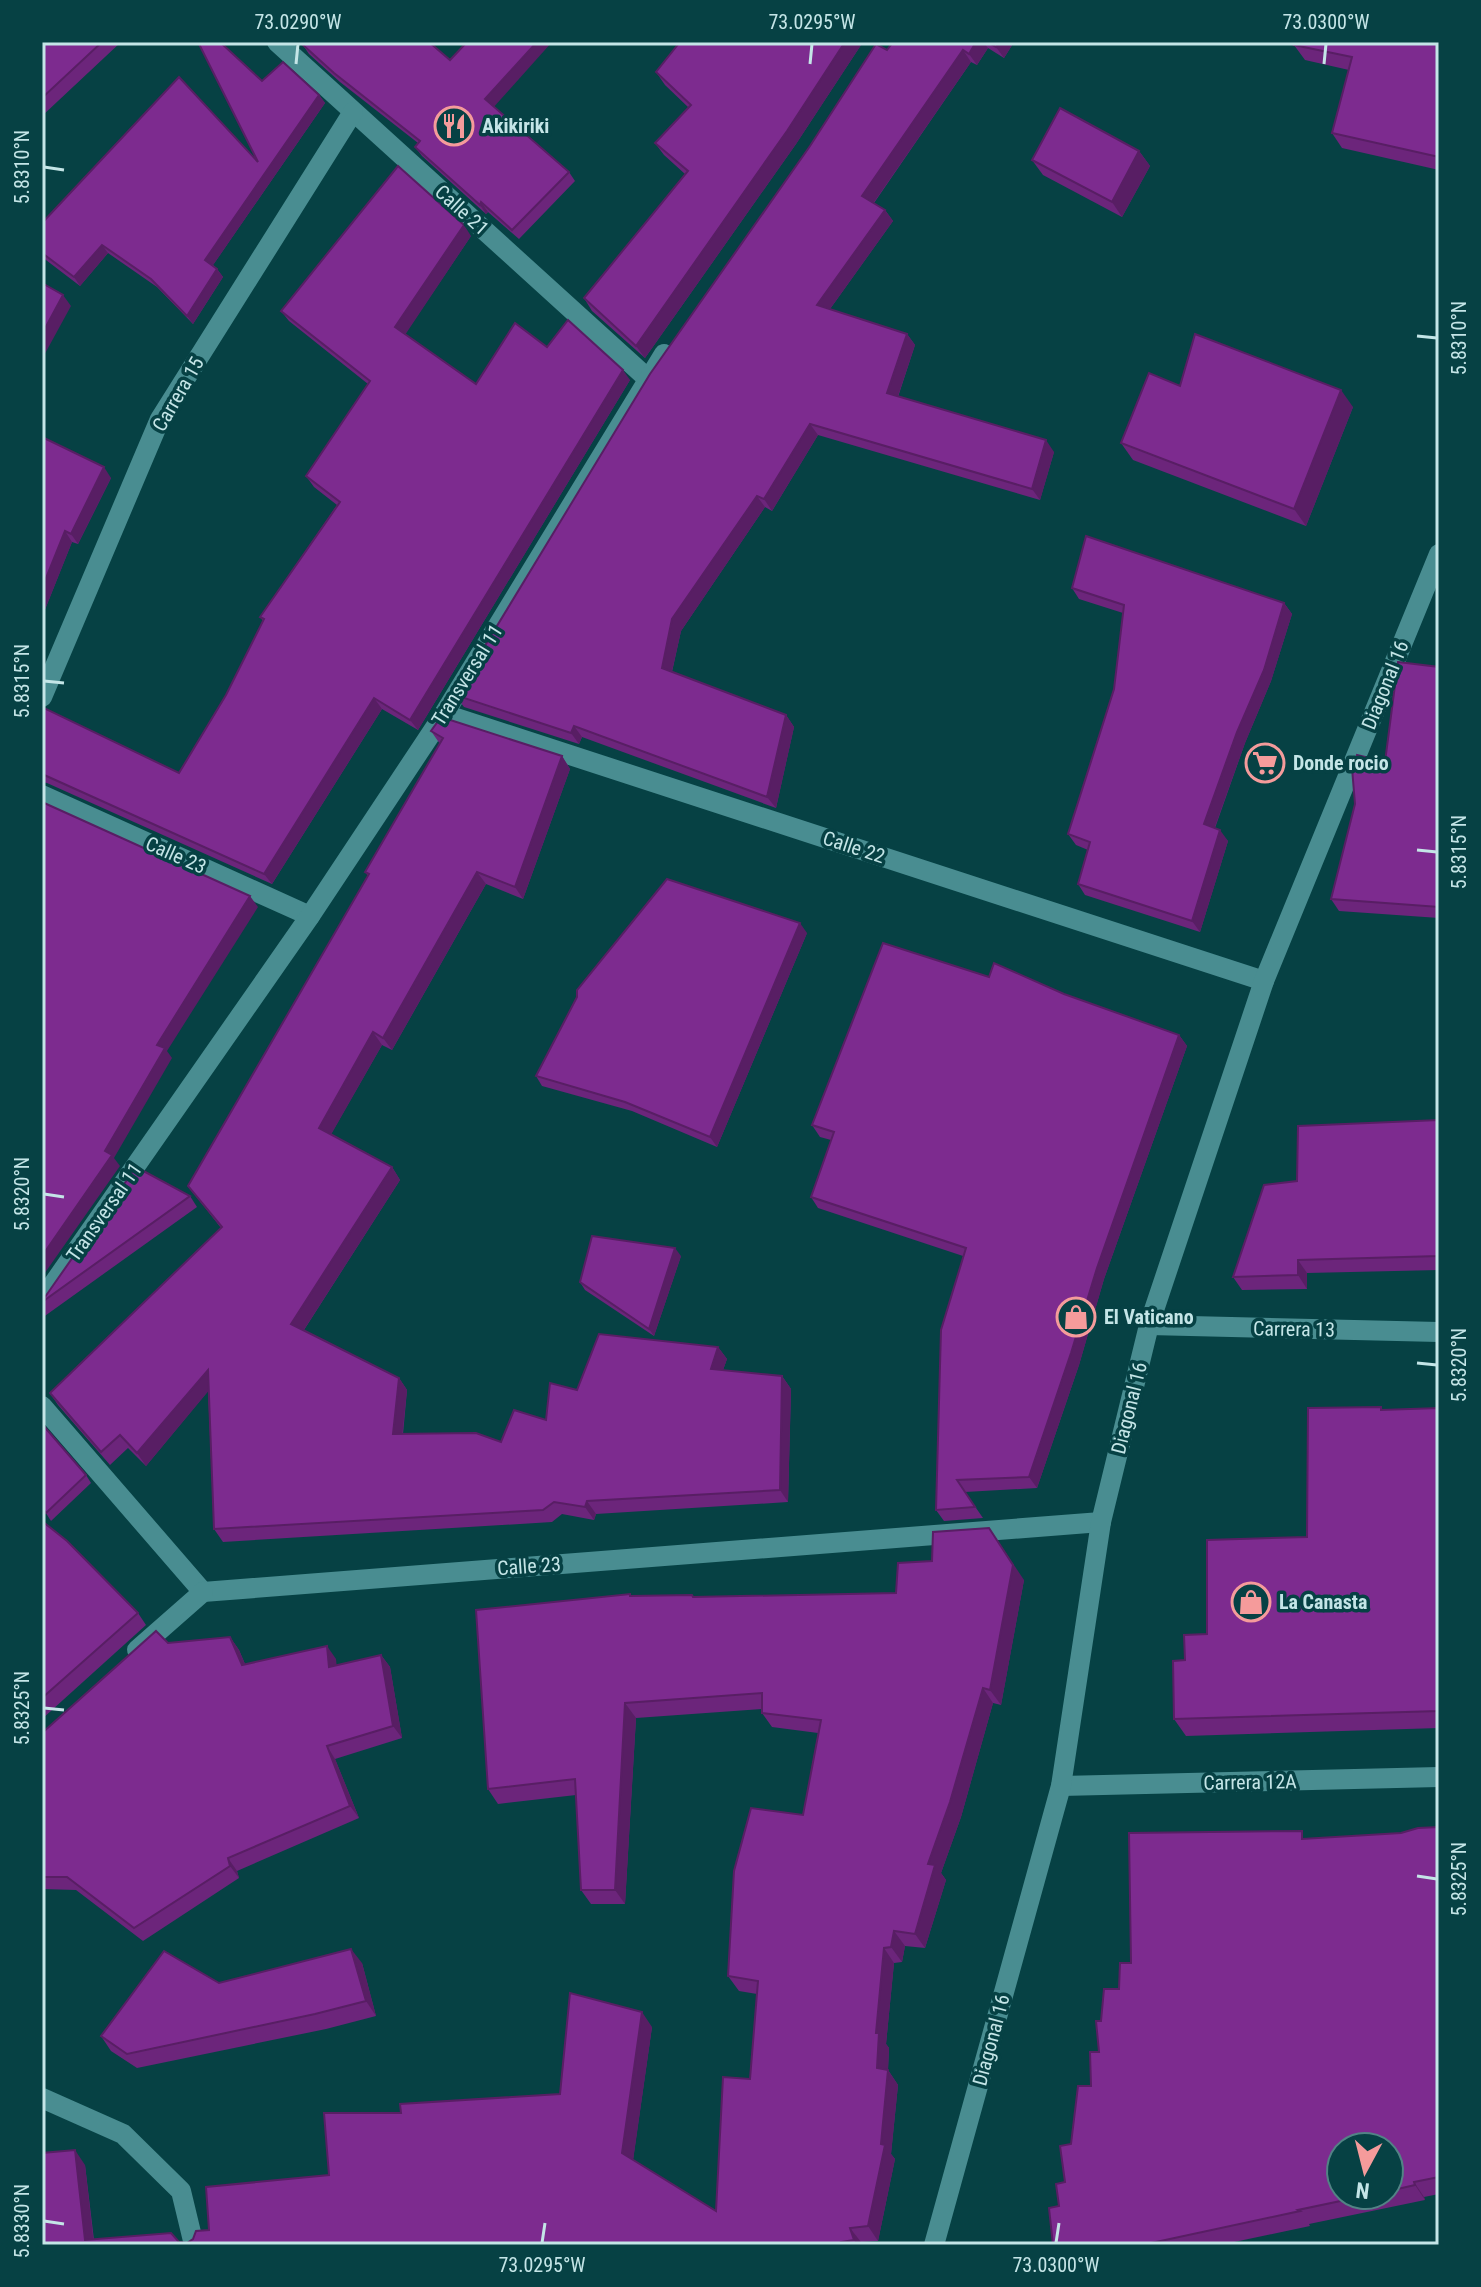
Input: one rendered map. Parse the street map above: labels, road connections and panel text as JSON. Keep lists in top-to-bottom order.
{
  "streets": {
    "street": [
      "Calle 21",
      "Carrera 15",
      "Transversal 11",
      "Diagonal 16",
      "Calle 22",
      "Calle 23",
      "Carrera 13",
      "Carrera 12A"
    ]
  },
  "crossings": [
    ["Calle 21", "Carrera 15"],
    ["Calle 21", "Transversal 11"],
    ["Transversal 11", "Calle 22"],
    ["Transversal 11", "Calle 23"],
    ["Diagonal 16", "Calle 22"],
    ["Diagonal 16", "Calle 23"],
    ["Diagonal 16", "Carrera 13"],
    ["Diagonal 16", "Carrera 12A"]
  ],
  "places": {
    "restaurant": ["Akikiriki"],
    "supermarket": ["Donde rocio"],
    "shop": ["El Vaticano", "La Canasta"]
  },
  "north": "bottom",
  "coordinates": [
    "73.0290°W",
    "73.0295°W",
    "73.0300°W",
    "5.8310°N",
    "5.8315°N",
    "5.8320°N",
    "5.8325°N",
    "5.8330°N"
  ]
}
